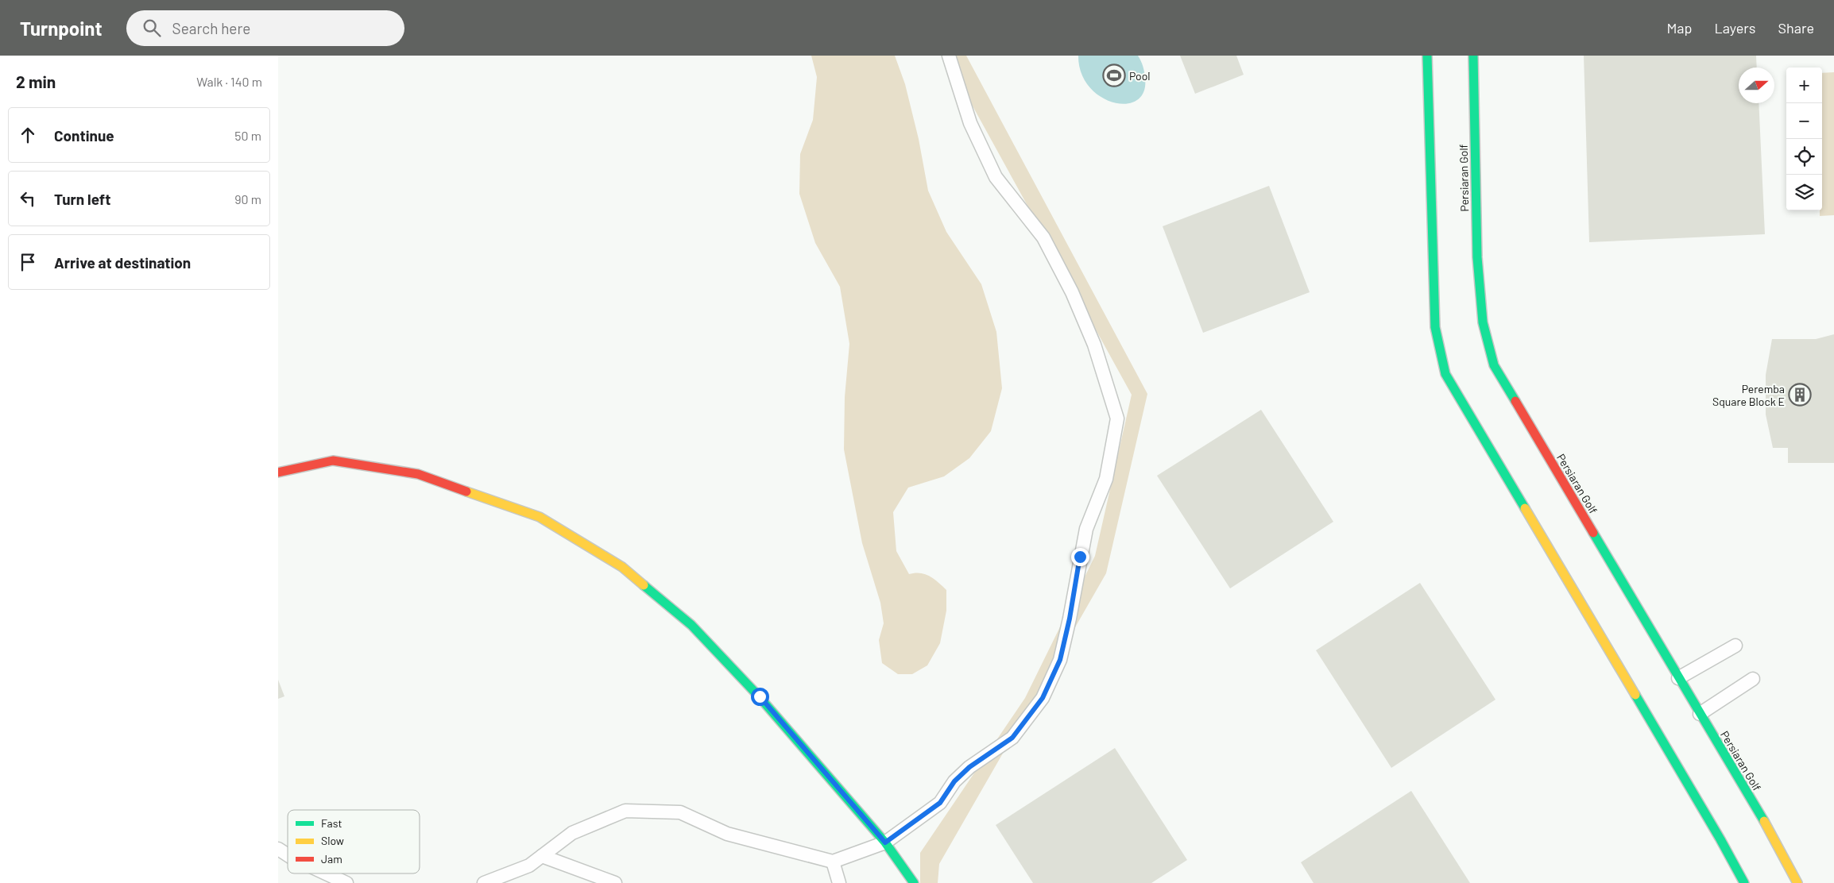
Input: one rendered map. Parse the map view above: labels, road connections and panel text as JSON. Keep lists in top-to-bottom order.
{
  "streets": {
    "street": ["Persiaran Golf"]
  },
  "places": {
    "sports": ["Pool"],
    "building": ["Peremba Square Block E"]
  },
  "legend": ["Fast", "Slow", "Jam"],
  "north": "right",
  "page": {
    "header": "Turnpoint",
    "search": "Search here",
    "nav": ["Map", "Layers", "Share"],
    "heading": ["2 min", "Walk · 140 m"],
    "map_buttons": ["+", "−"],
    "list": [
      ["Continue", "50 m"],
      ["Turn left", "90 m"],
      "Arrive at destination"
    ]
  }
}
